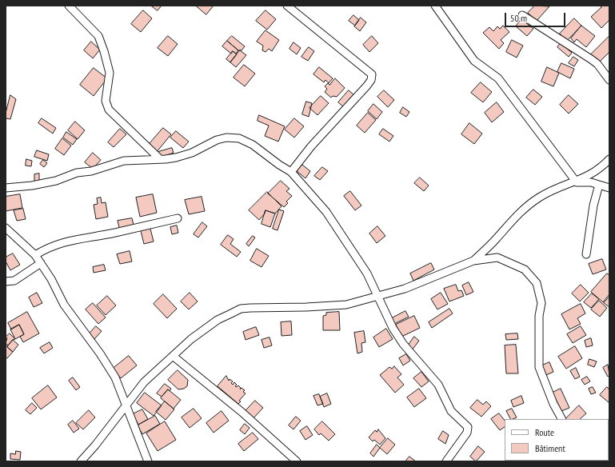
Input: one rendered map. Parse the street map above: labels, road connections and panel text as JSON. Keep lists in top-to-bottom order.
{
  "legend": ["Route", "Bâtiment"],
  "scale_bar": "50 m"
}
